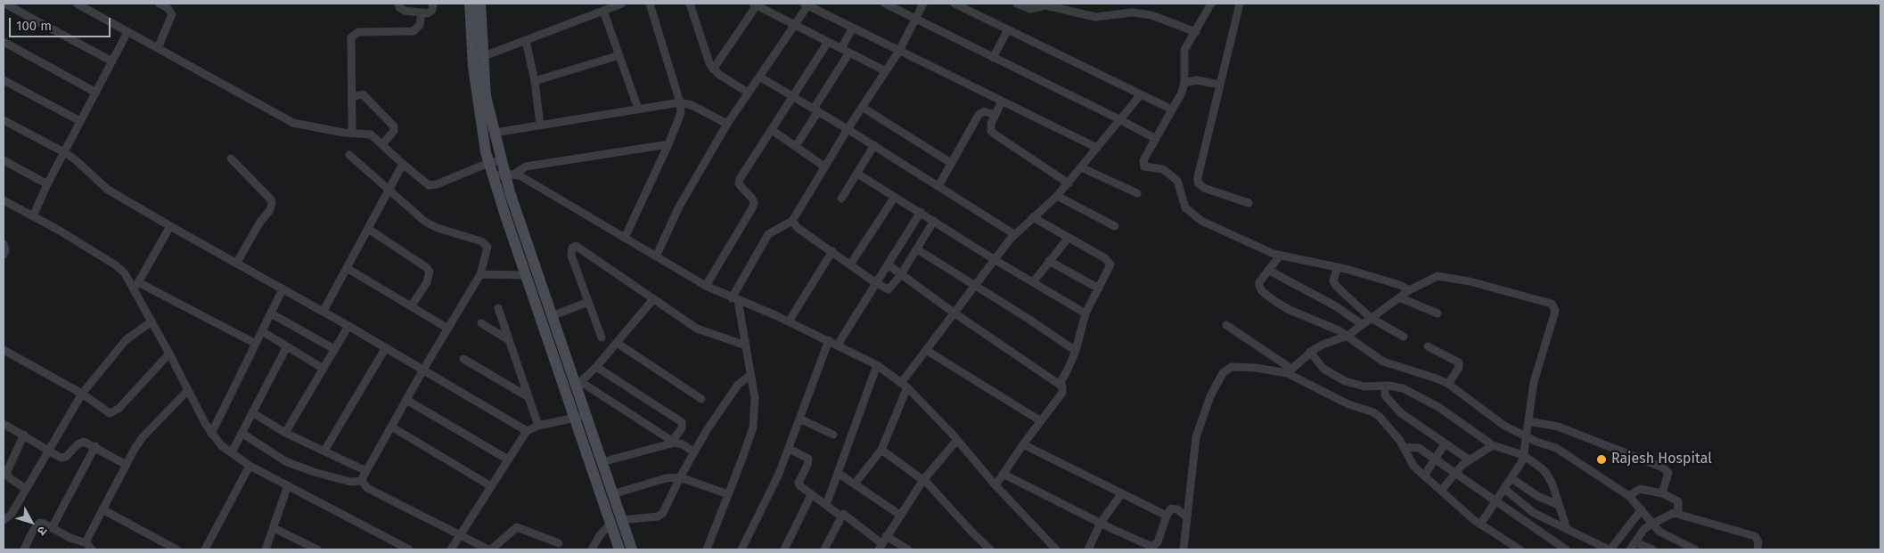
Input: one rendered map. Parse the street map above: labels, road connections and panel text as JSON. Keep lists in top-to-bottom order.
{
  "places": ["Rajesh Hospital"],
  "scale_bar": "100 m",
  "north": "bottom right"
}
